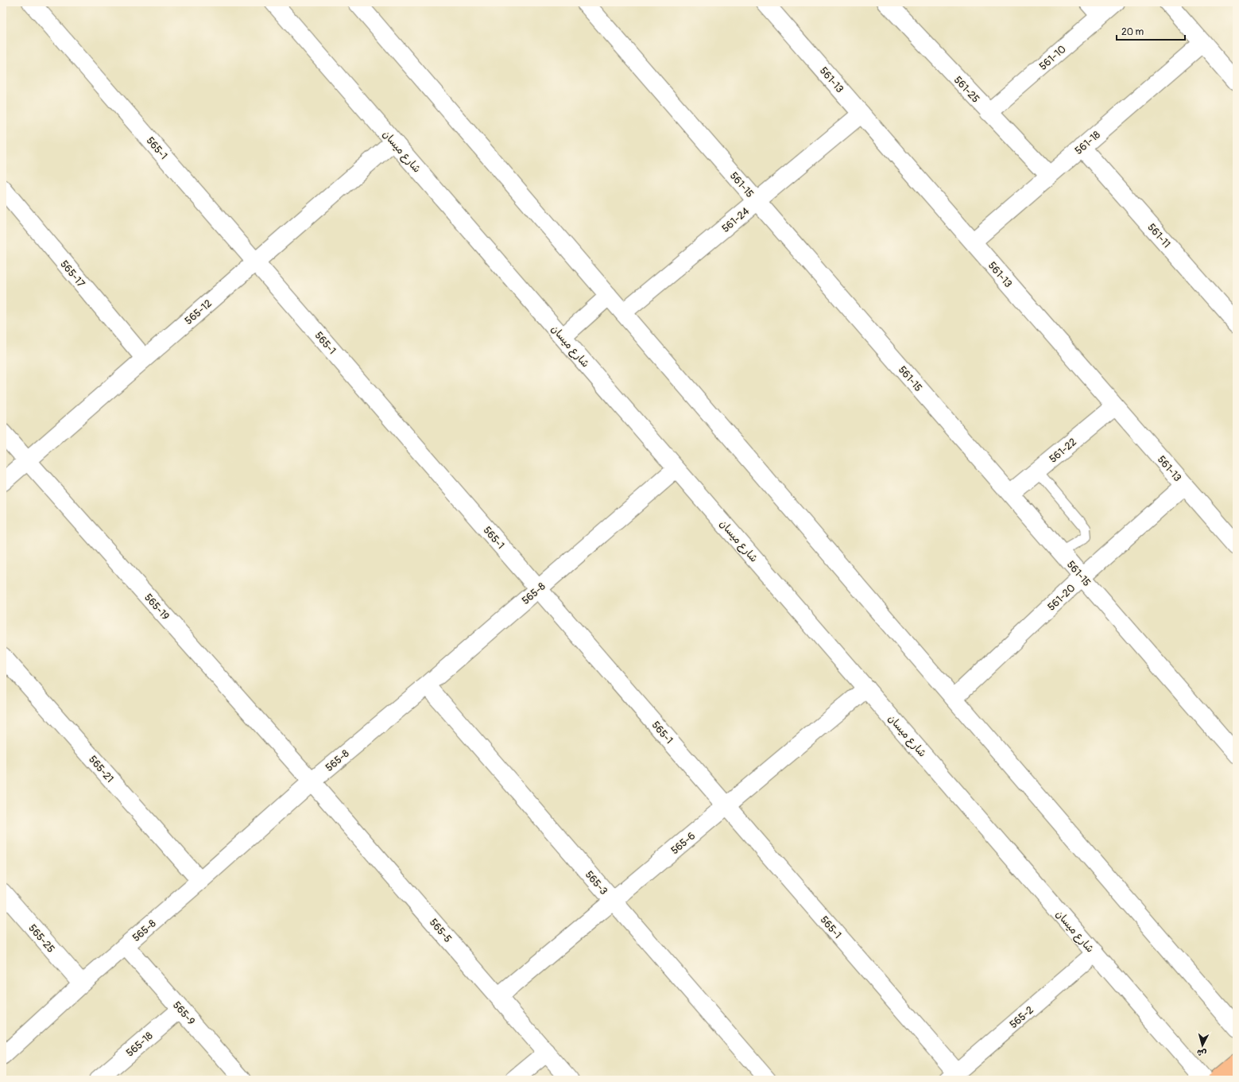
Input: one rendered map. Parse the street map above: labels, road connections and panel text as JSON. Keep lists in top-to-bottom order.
{
  "streets": {
    "street": [
      "561-10",
      "561-13",
      "561-25",
      "561-18",
      "565-1",
      "شارع ميسان",
      "561-15",
      "561-24",
      "561-11",
      "565-17",
      "565-12",
      "561-22",
      "565-8",
      "561-20",
      "565-19",
      "565-21",
      "565-6",
      "565-3",
      "565-5",
      "565-25",
      "565-9",
      "565-2",
      "565-18"
    ]
  },
  "crossings": [
    ["561-10", "561-25"],
    ["561-13", "561-18"],
    ["561-13", "561-24"],
    ["561-13", "561-22"],
    ["561-13", "561-20"],
    ["561-25", "561-18"],
    ["561-18", "561-11"],
    ["565-1", "565-12"],
    ["565-1", "565-8"],
    ["565-1", "565-6"],
    ["565-1", "565-2"],
    ["شارع ميسان", "565-12"],
    ["شارع ميسان", "565-8"],
    ["شارع ميسان", "565-6"],
    ["شارع ميسان", "565-2"],
    ["561-15", "561-24"],
    ["561-15", "561-22"],
    ["561-15", "561-20"],
    ["565-17", "565-12"],
    ["565-12", "565-19"],
    ["565-8", "565-19"],
    ["565-8", "565-21"],
    ["565-8", "565-3"],
    ["565-8", "565-5"],
    ["565-8", "565-25"],
    ["565-8", "565-9"],
    ["565-19", "565-5"],
    ["565-6", "565-3"],
    ["565-6", "565-5"],
    ["565-9", "565-18"]
  ],
  "scale_bar": "20 m",
  "north": "bottom"
}
